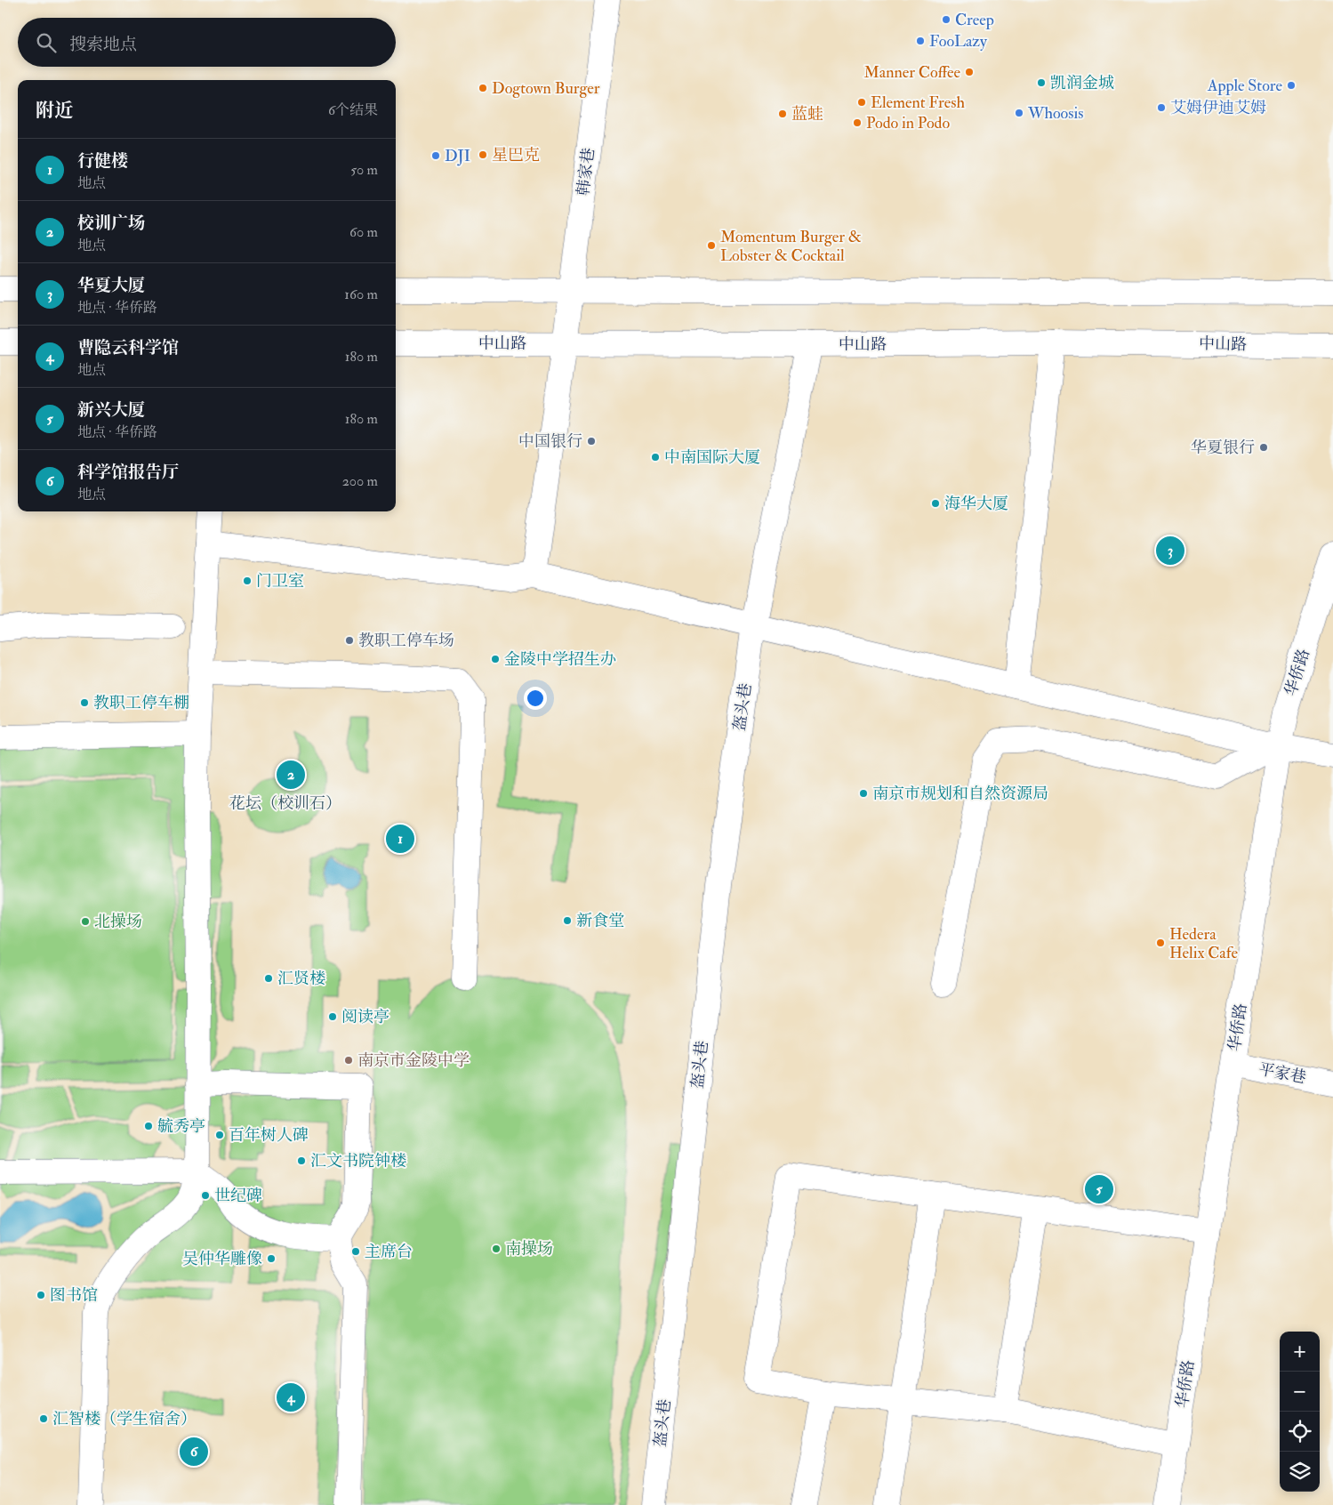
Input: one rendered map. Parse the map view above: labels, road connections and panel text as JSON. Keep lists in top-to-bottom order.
{
  "streets": {
    "main road": [
      "韩家巷",
      "中山路",
      "华侨路",
      "盔头巷",
      "平家巷"
    ]
  },
  "crossings": [
    ["韩家巷", "中山路"],
    ["中山路", "盔头巷"],
    ["华侨路", "平家巷"]
  ],
  "parks": ["花坛（校训石）"],
  "places": [
    "Creep",
    "FooLazy",
    "Manner Coffee",
    "凯润金城",
    "Apple Store",
    "Dogtown Burger",
    "Element Fresh",
    "艾姆伊迪艾姆",
    "Whoosis",
    "蓝蛙",
    "Podo in Podo",
    "星巴克",
    "DJI",
    "Momentum Burger & Lobster & Cocktail",
    "中国银行",
    "华夏银行",
    "中南国际大厦",
    "海华大厦",
    "门卫室",
    "教职工停车场",
    "金陵中学招生办",
    "教职工停车棚",
    "南京市规划和自然资源局",
    "新食堂",
    "北操场",
    "Hedera Helix Cafe",
    "汇贤楼",
    "阅读亭",
    "南京市金陵中学",
    "毓秀亭",
    "百年树人碑",
    "汇文书院钟楼",
    "世纪碑",
    "南操场",
    "主席台",
    "吴仲华雕像",
    "图书馆",
    "汇智楼（学生宿舍）"
  ],
  "page": {
    "search": "搜索地点",
    "heading": ["附近", "6个结果"],
    "list": [
      {
        "mark": "1",
        "name": "行健楼",
        "note": "地点",
        "value": "50 m"
      },
      {
        "mark": "2",
        "name": "校训广场",
        "note": "地点",
        "value": "60 m"
      },
      {
        "mark": "3",
        "name": "华夏大厦",
        "note": "地点 · 华侨路",
        "value": "160 m"
      },
      {
        "mark": "4",
        "name": "曹隐云科学馆",
        "note": "地点",
        "value": "180 m"
      },
      {
        "mark": "5",
        "name": "新兴大厦",
        "note": "地点 · 华侨路",
        "value": "180 m"
      },
      {
        "mark": "6",
        "name": "科学馆报告厅",
        "note": "地点",
        "value": "200 m"
      }
    ],
    "pins": [
      "3",
      "2",
      "1",
      "5",
      "4",
      "6"
    ],
    "map_buttons": ["+", "−"]
  }
}
